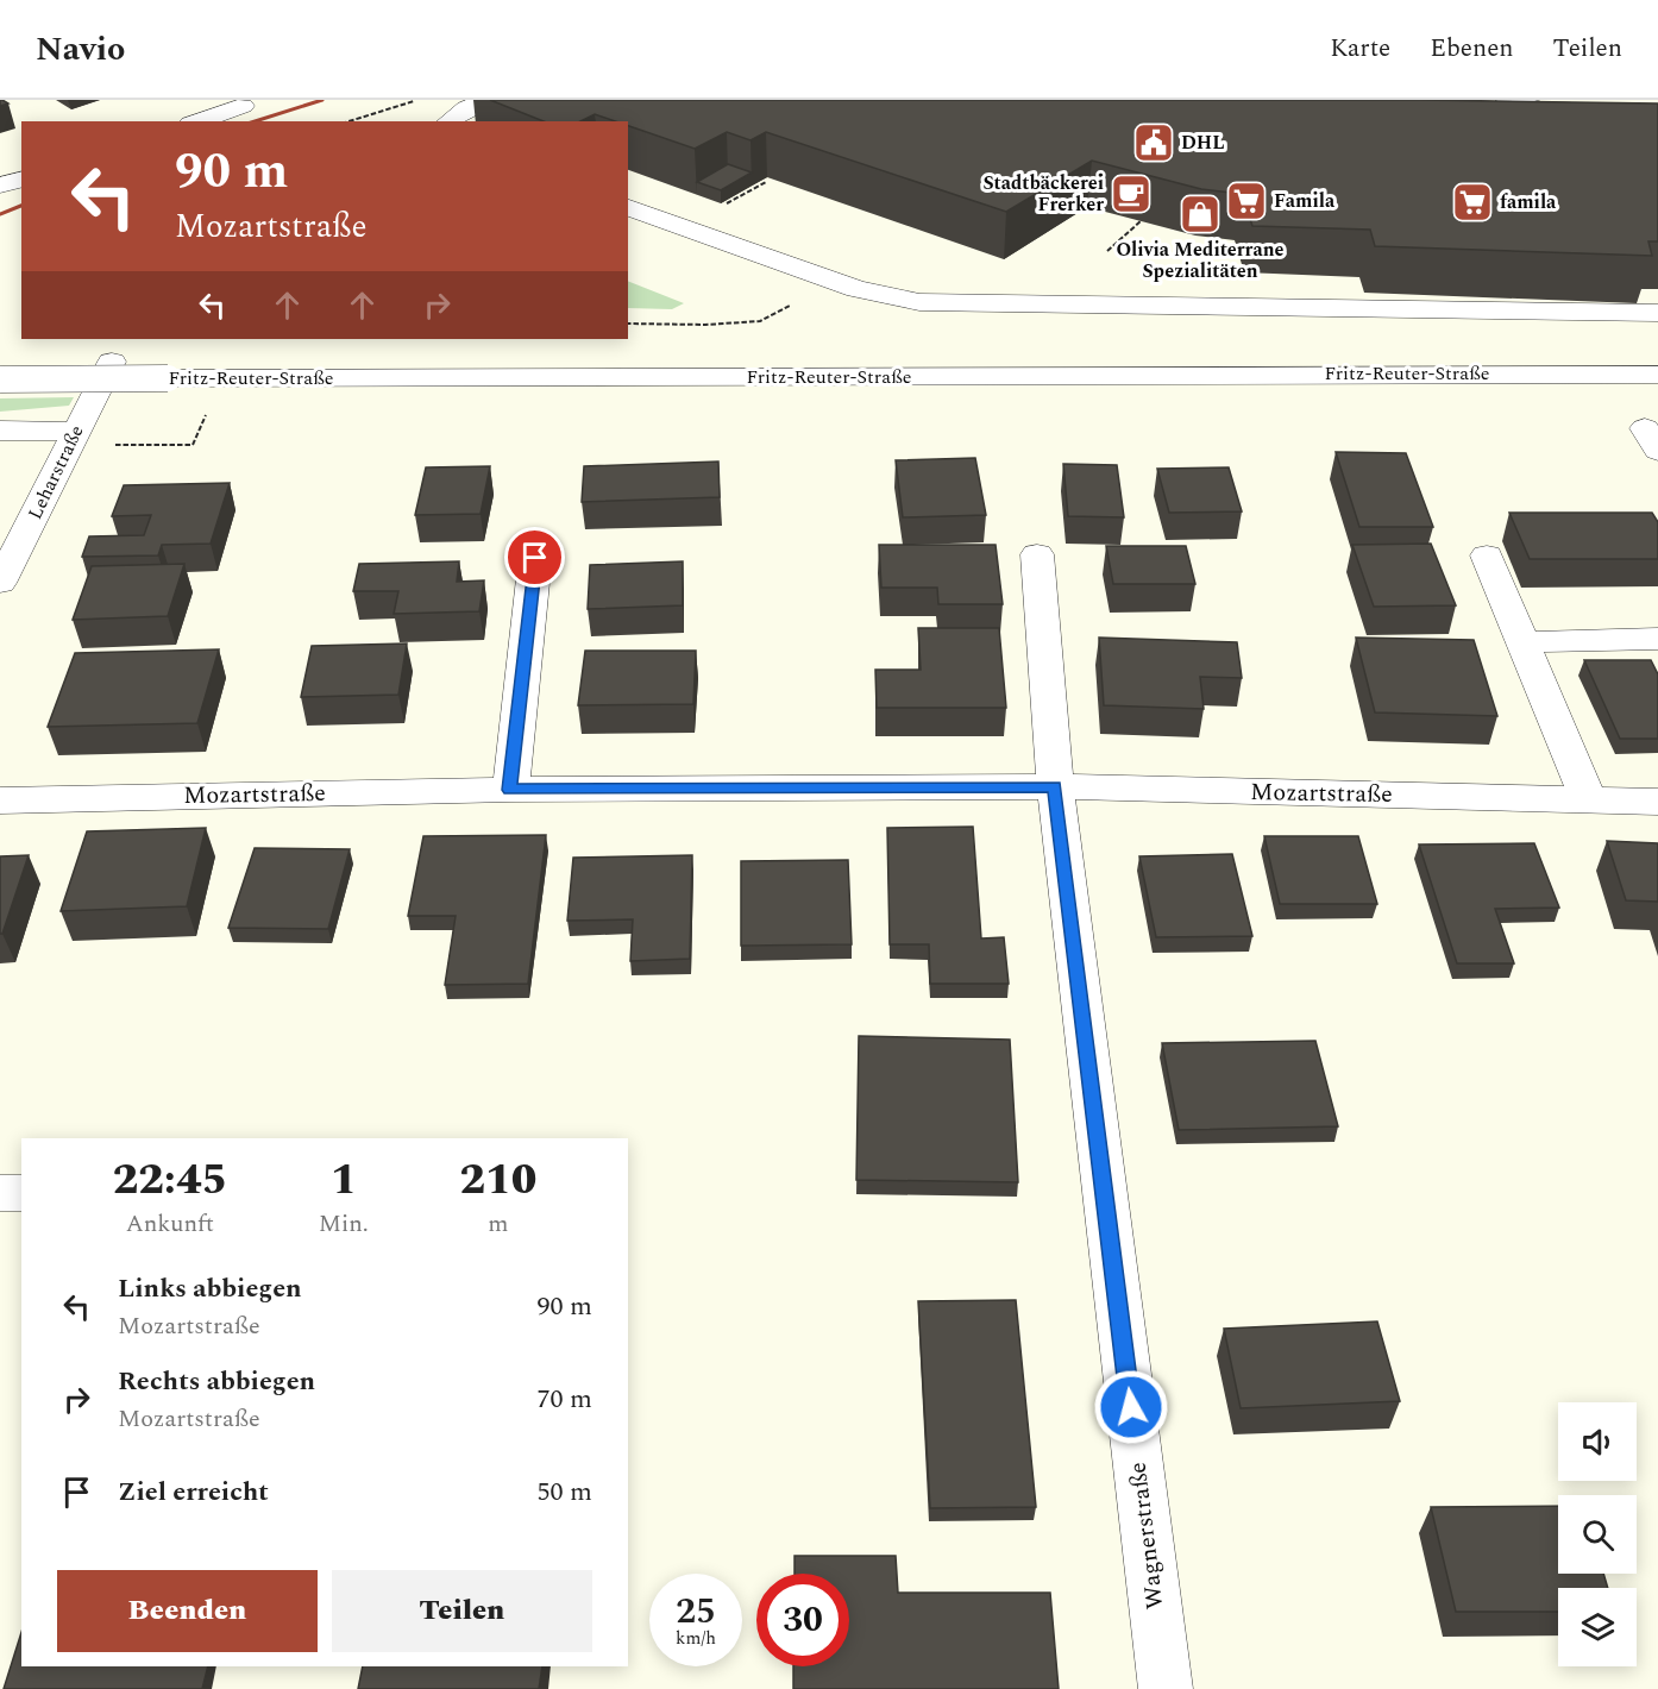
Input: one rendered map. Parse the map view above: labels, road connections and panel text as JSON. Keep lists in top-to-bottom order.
{
  "streets": {
    "street": [
      "Fritz-Reuter-Straße",
      "Leharstraße",
      "Mozartstraße",
      "Wagnerstraße"
    ]
  },
  "crossings": [
    ["Mozartstraße", "Wagnerstraße"]
  ],
  "places": {
    "public building": ["DHL"],
    "cafe": ["Stadtbäckerei Frerker"],
    "supermarket": ["Famila", "famila"],
    "shop": ["Olivia Mediterrane Spezialitäten"]
  },
  "page": {
    "header": "Navio",
    "nav": ["Karte", "Ebenen", "Teilen"],
    "turn": ["90 m", "Mozartstraße"],
    "eta": [
      "22:45",
      "Ankunft",
      "1",
      "Min.",
      "210",
      "m"
    ],
    "list": [
      {
        "name": "Links abbiegen",
        "note": "Mozartstraße",
        "value": "90 m"
      },
      {
        "name": "Rechts abbiegen",
        "note": "Mozartstraße",
        "value": "70 m"
      },
      {
        "name": "Ziel erreicht",
        "value": "50 m"
      }
    ],
    "buttons": ["Beenden", "Teilen"],
    "speed": "25 km/h",
    "limit": "30"
  }
}
